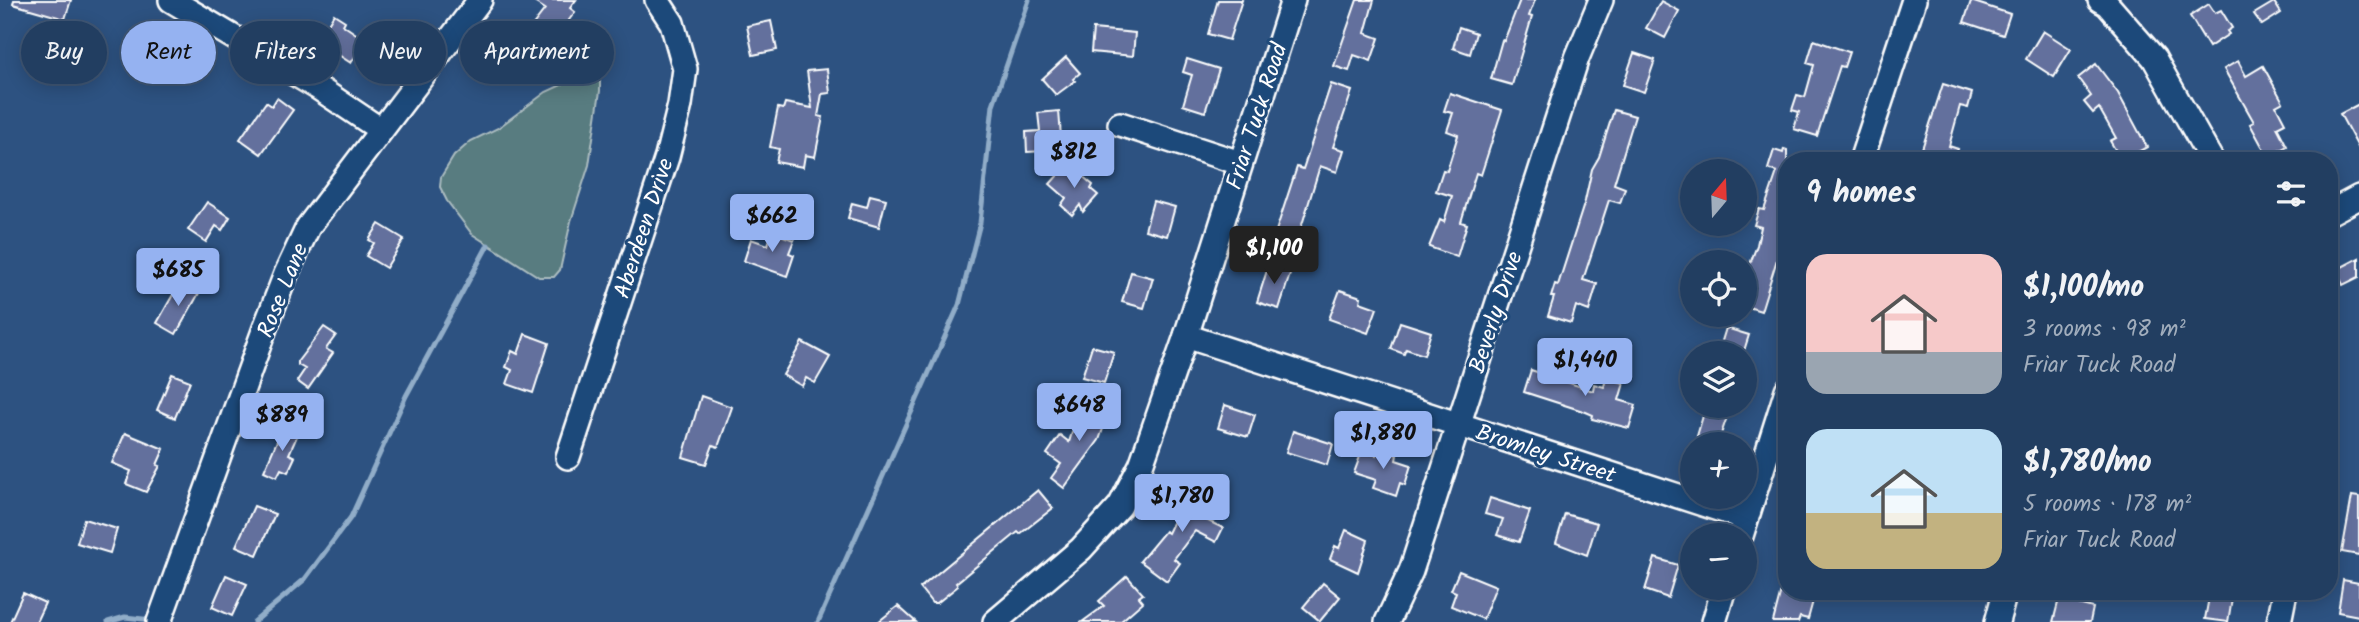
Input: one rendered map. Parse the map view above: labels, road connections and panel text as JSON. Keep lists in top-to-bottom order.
{
  "streets": {
    "street": [
      "Friar Tuck Road",
      "Aberdeen Drive",
      "Rose Lane",
      "Beverly Drive",
      "Bromley Street"
    ]
  },
  "crossings": [
    ["Friar Tuck Road", "Bromley Street"],
    ["Beverly Drive", "Bromley Street"]
  ],
  "north": "top",
  "page": {
    "chip": [
      "Buy",
      "Rent",
      "Filters",
      "New",
      "Apartment"
    ],
    "price": [
      "$812",
      "$662",
      "$1,100",
      "$685",
      "$1,440",
      "$648",
      "$889",
      "$1,880",
      "$1,780"
    ],
    "heading": "9 homes",
    "map_buttons": ["+", "−"],
    "list": [
      {
        "name": "$1,100/mo",
        "note": "3 rooms · 98 m² · Friar Tuck Road"
      },
      {
        "name": "$1,780/mo",
        "note": "5 rooms · 178 m² · Friar Tuck Road"
      }
    ]
  }
}
